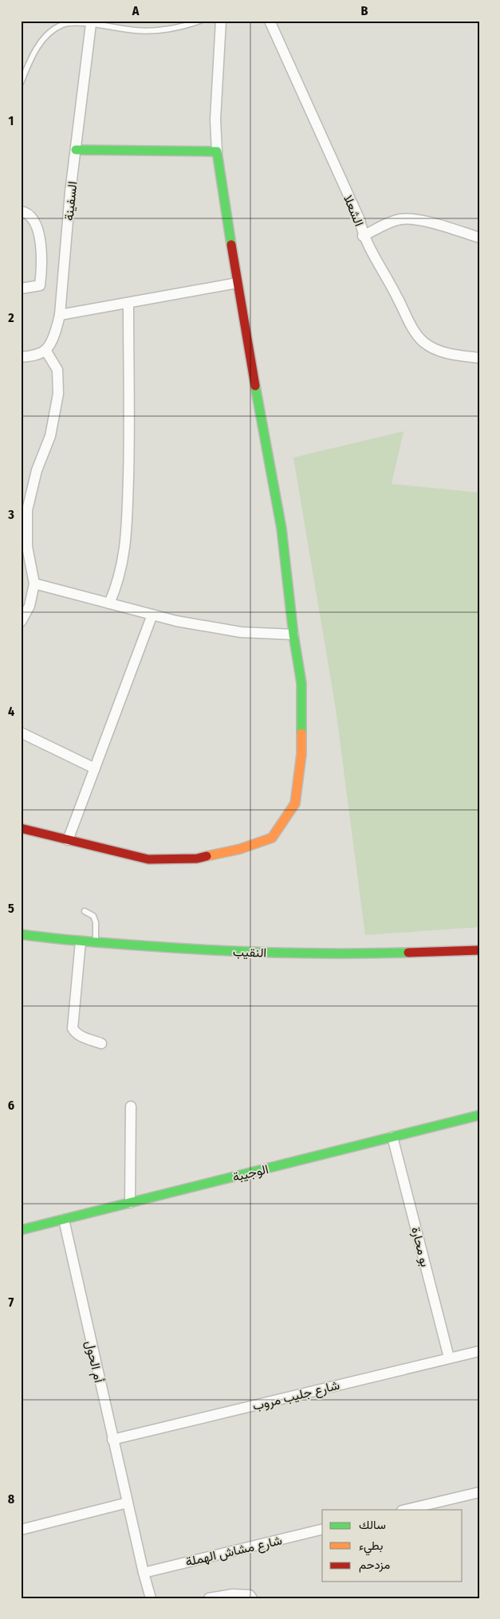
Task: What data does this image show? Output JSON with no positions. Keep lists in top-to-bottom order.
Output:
{
  "streets": {
    "street": [
      "السفينة",
      "الشعلا",
      "النقيب",
      "الوجيبة",
      "بو محارة",
      "أم الحول",
      "شارع جليب مروب",
      "شارع مشاش الهملة"
    ]
  },
  "crossings": [
    ["الوجيبة", "بو محارة"],
    ["الوجيبة", "أم الحول"],
    ["بو محارة", "شارع جليب مروب"],
    ["أم الحول", "شارع جليب مروب"],
    ["أم الحول", "شارع مشاش الهملة"]
  ],
  "legend": ["سالك", "بطيء", "مزدحم"],
  "grid": {
    "columns": ["A", "B"],
    "rows": [
      "1",
      "2",
      "3",
      "4",
      "5",
      "6",
      "7",
      "8"
    ]
  }
}
